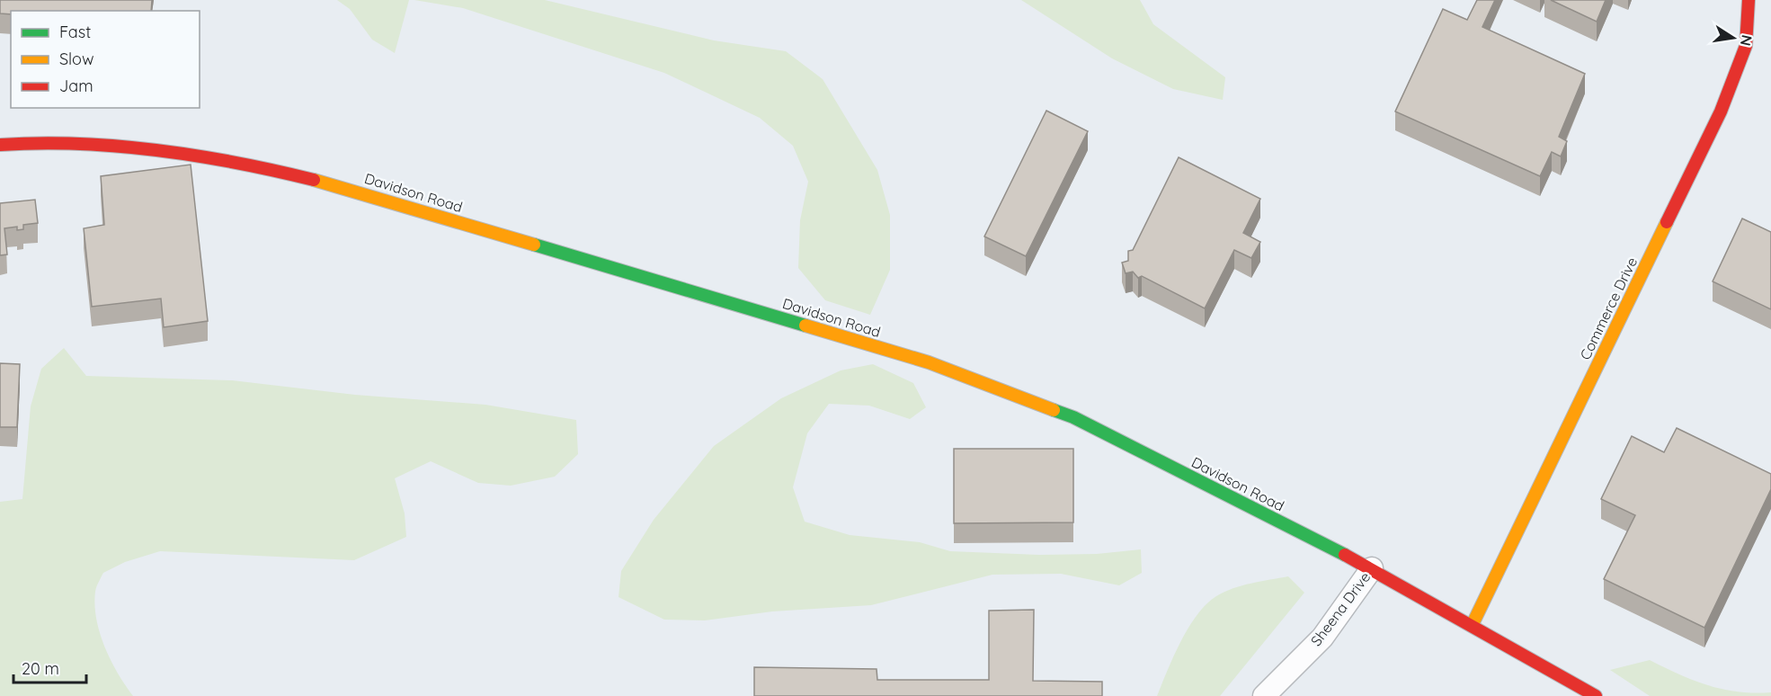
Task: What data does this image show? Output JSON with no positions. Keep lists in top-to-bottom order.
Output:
{
  "streets": {
    "street": ["Davidson Road", "Commerce Drive", "Sheena Drive"]
  },
  "crossings": [
    ["Davidson Road", "Commerce Drive"],
    ["Davidson Road", "Sheena Drive"]
  ],
  "legend": ["Fast", "Slow", "Jam"],
  "scale_bar": "20 m",
  "north": "right"
}
